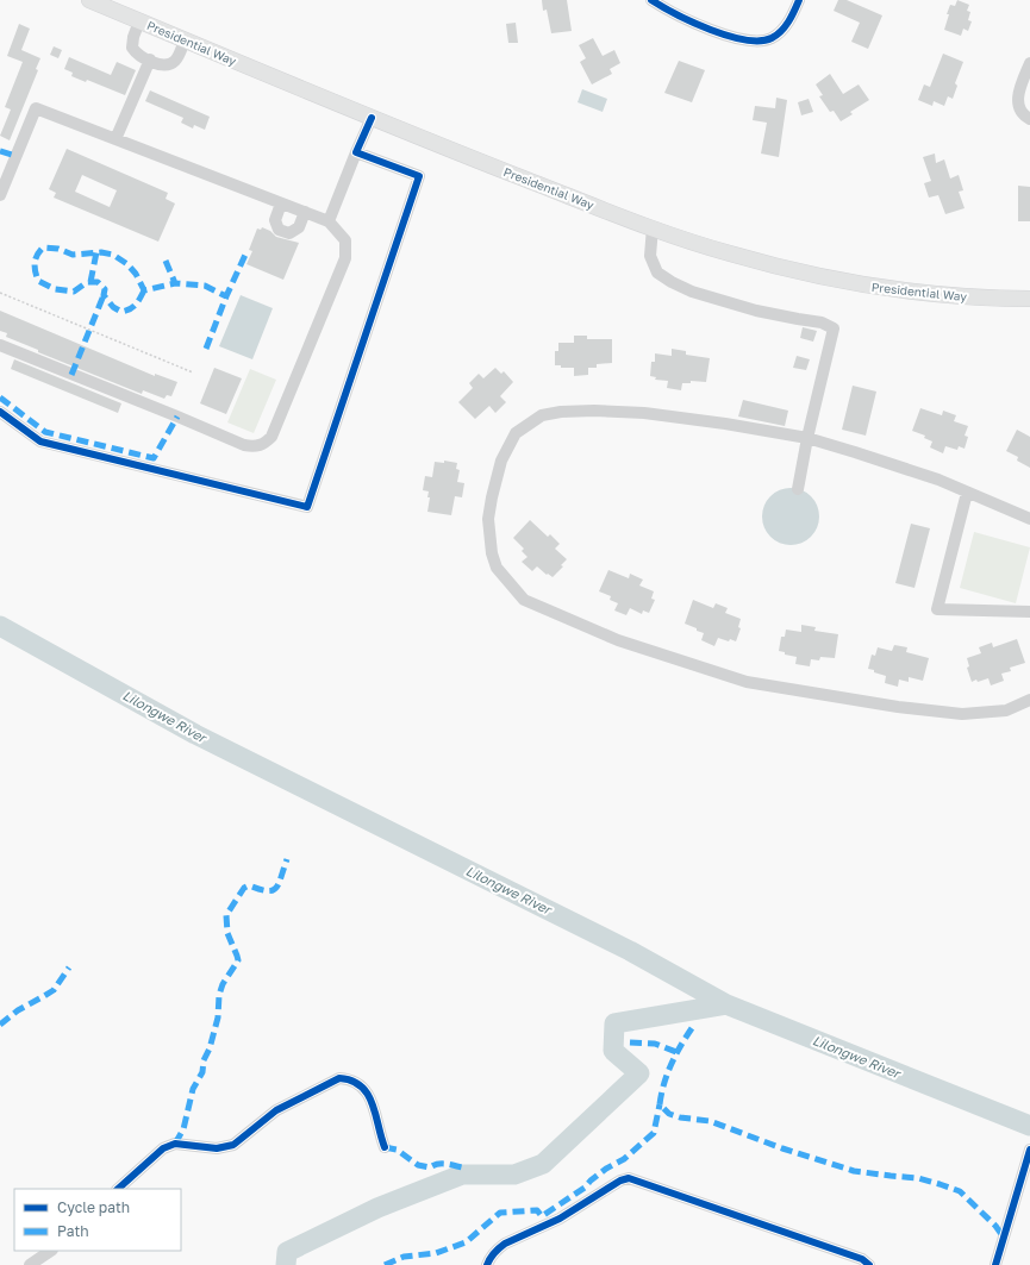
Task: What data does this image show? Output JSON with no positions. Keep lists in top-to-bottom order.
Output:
{
  "streets": {
    "main road": ["Presidential Way"]
  },
  "water": ["Lilongwe River"],
  "legend": ["Cycle path", "Path"]
}
